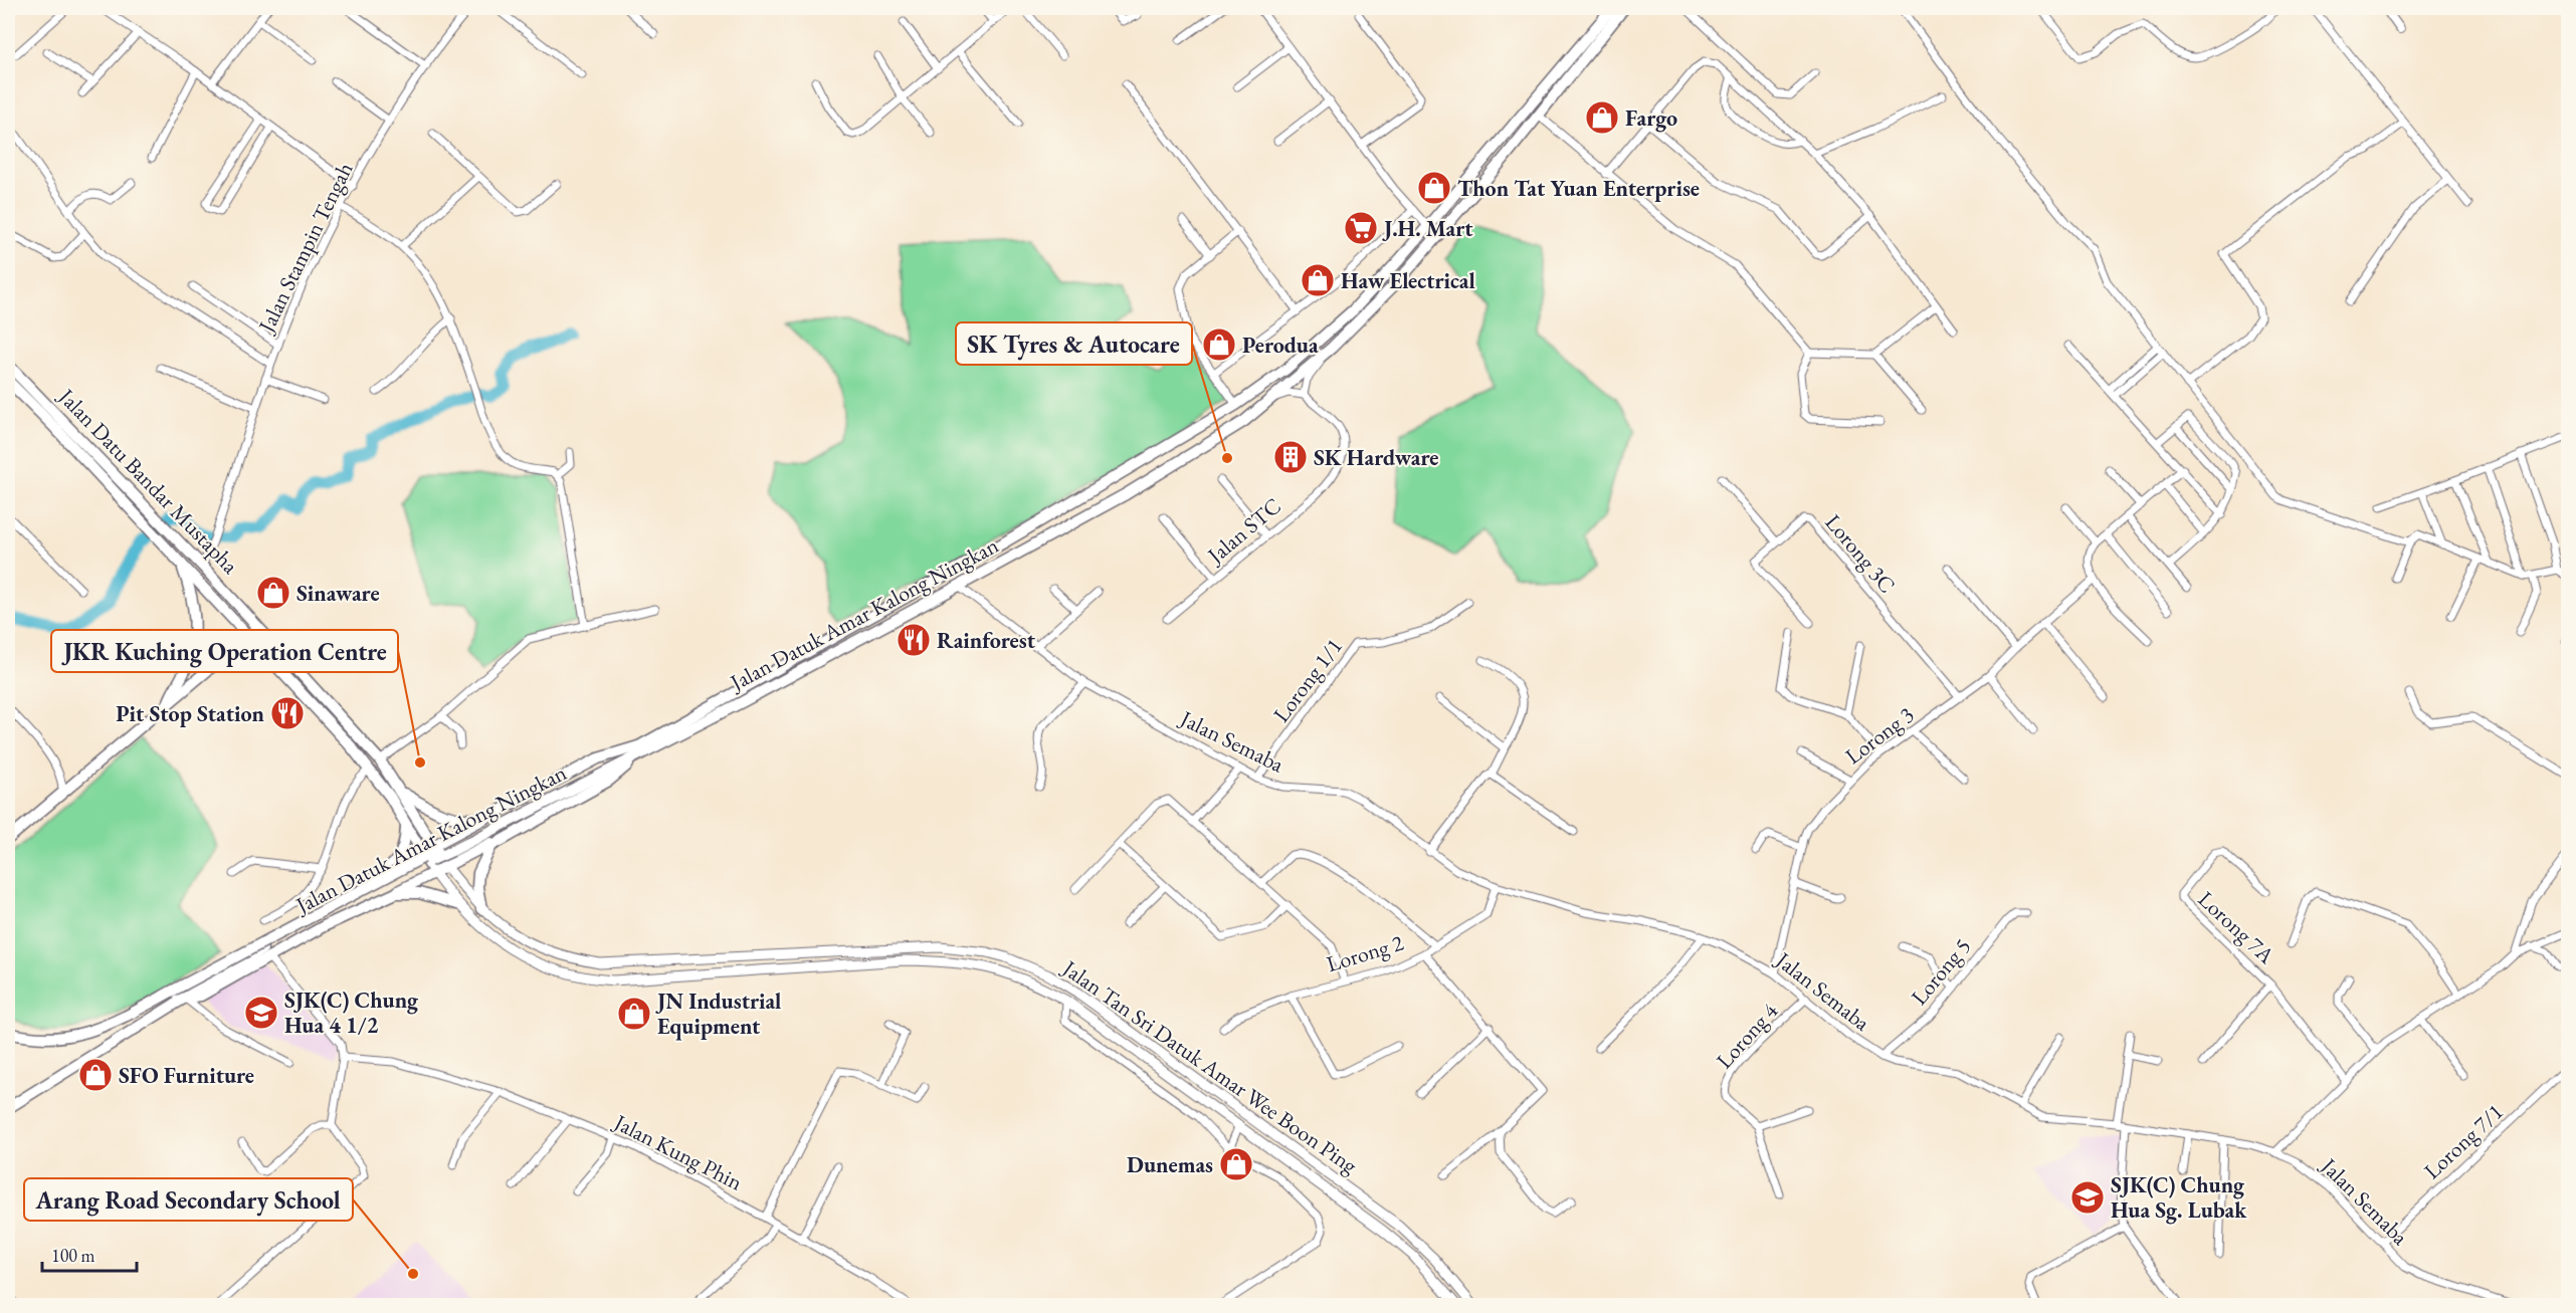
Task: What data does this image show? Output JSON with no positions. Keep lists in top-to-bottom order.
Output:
{
  "streets": {
    "highway": ["Jalan Datu Bandar Mustapha", "Jalan Datuk Amar Kalong Ningkan"],
    "main road": ["Jalan Tan Sri Datuk Amar Wee Boon Ping"],
    "street": [
      "Jalan Stampin Tengah",
      "Jalan STC",
      "Lorong 3C",
      "Lorong 1/1",
      "Lorong 3",
      "Jalan Semaba",
      "Lorong 7A",
      "Lorong 2",
      "Lorong 5",
      "Lorong 4",
      "Lorong 7/1",
      "Jalan Kung Phin"
    ]
  },
  "crossings": [
    ["Jalan Stampin Tengah", "Jalan Datu Bandar Mustapha"],
    ["Jalan Datu Bandar Mustapha", "Jalan Tan Sri Datuk Amar Wee Boon Ping"],
    ["Lorong 3C", "Lorong 3"],
    ["Jalan Datuk Amar Kalong Ningkan", "Jalan Semaba"],
    ["Lorong 1/1", "Jalan Semaba"],
    ["Lorong 3", "Jalan Semaba"],
    ["Jalan Semaba", "Lorong 2"],
    ["Jalan Semaba", "Lorong 5"],
    ["Jalan Semaba", "Lorong 4"],
    ["Jalan Semaba", "Lorong 7/1"]
  ],
  "places": {
    "shop": [
      "Fargo",
      "Thon Tat Yuan Enterprise",
      "Haw Electrical",
      "Perodua",
      "Sinaware",
      "JN Industrial Equipment",
      "SFO Furniture",
      "Dunemas"
    ],
    "supermarket": ["J.H. Mart"],
    "building": ["SK Hardware"],
    "other": ["SK Tyres & Autocare", "JKR Kuching Operation Centre", "Arang Road Secondary School"],
    "restaurant": ["Rainforest", "Pit Stop Station"],
    "school or university": ["SJK(C) Chung Hua 4 1/2", "SJK(C) Chung Hua Sg. Lubak"]
  },
  "scale_bar": "100 m"
}
